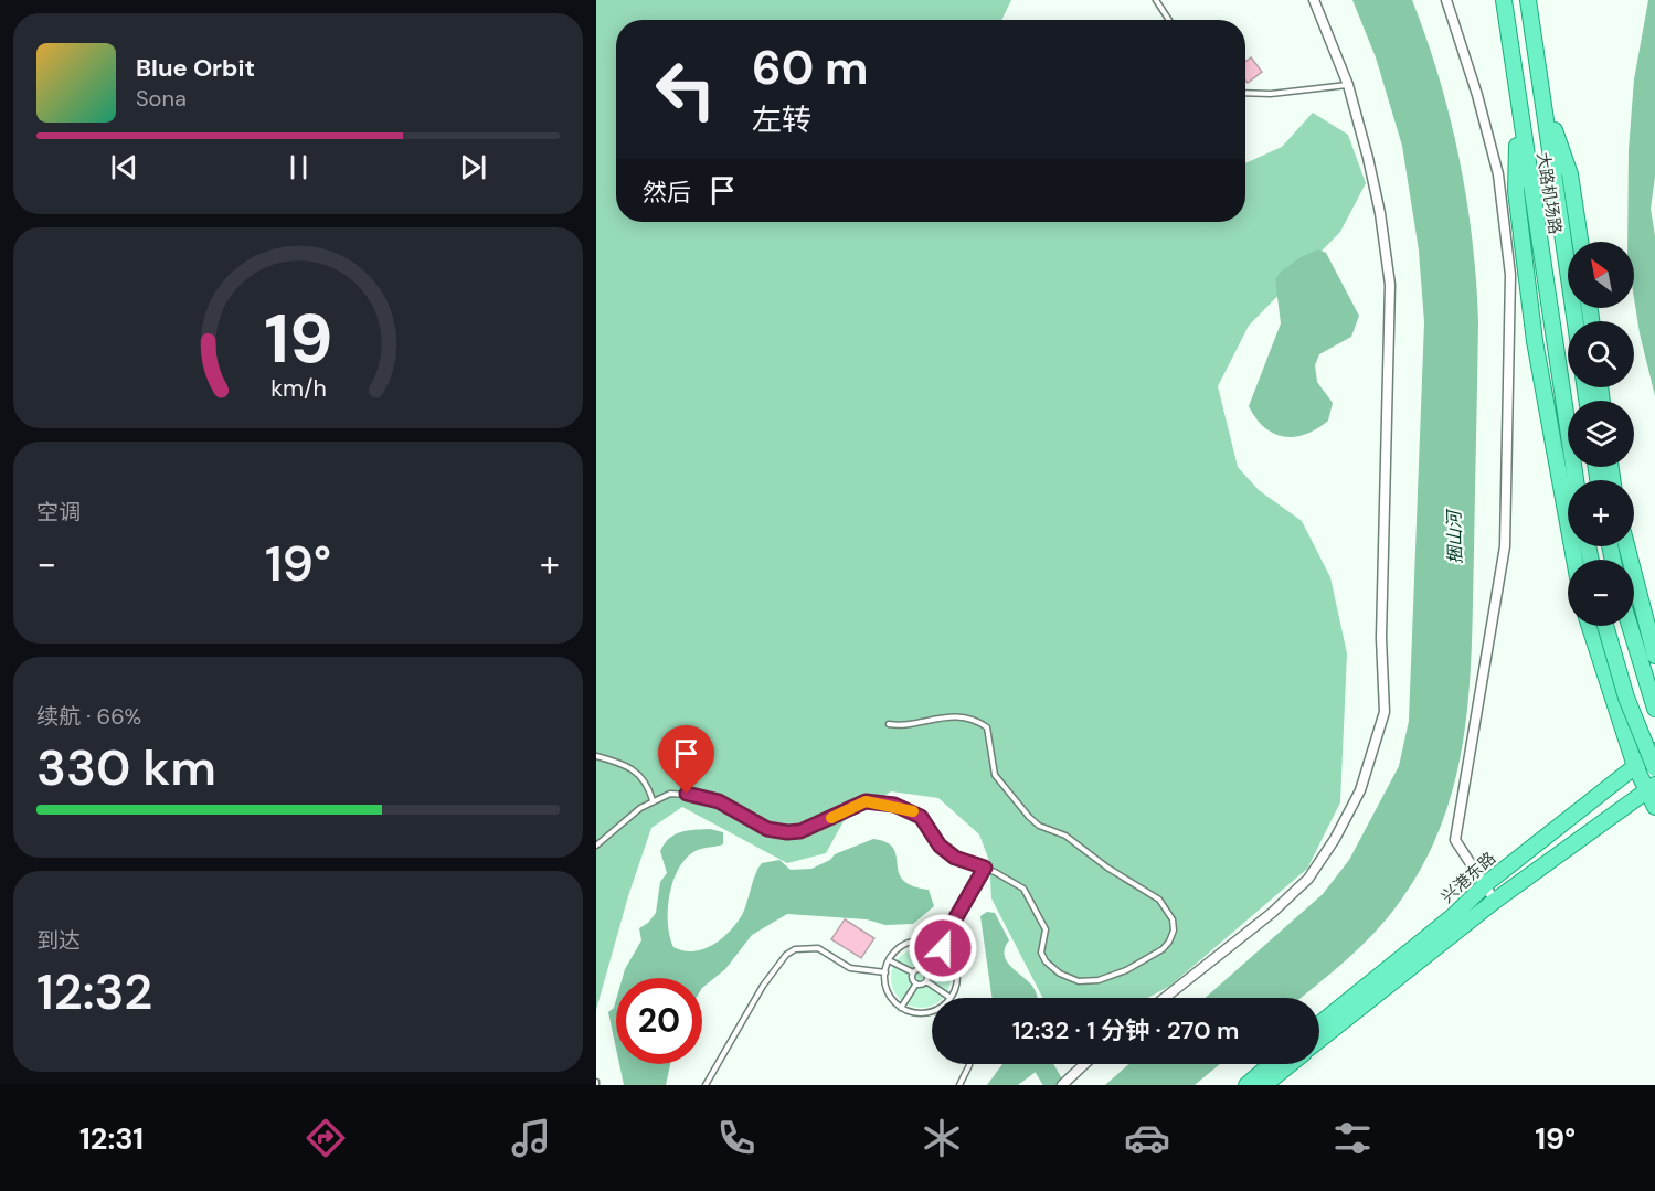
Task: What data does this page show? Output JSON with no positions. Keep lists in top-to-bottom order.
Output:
{
  "streets": {
    "main road": ["大路机场路", "兴港东路"]
  },
  "water": ["捆山河"],
  "north": "top left",
  "page": {
    "turn": ["60 m", "左转"],
    "song": ["Blue Orbit", "Sona"],
    "then": "然后",
    "map_buttons": ["+", "−"],
    "tile": [
      "空调",
      ["续航 · 66%", "330 km"],
      ["到达", "12:32"]
    ],
    "heat": ["−", "19°", "+"],
    "limit": "20",
    "trip": "12:32 · 1 分钟 · 270 m",
    "tabs": ["12:31", "19°"],
    "gauge": ["19", "km/h"]
  }
}
